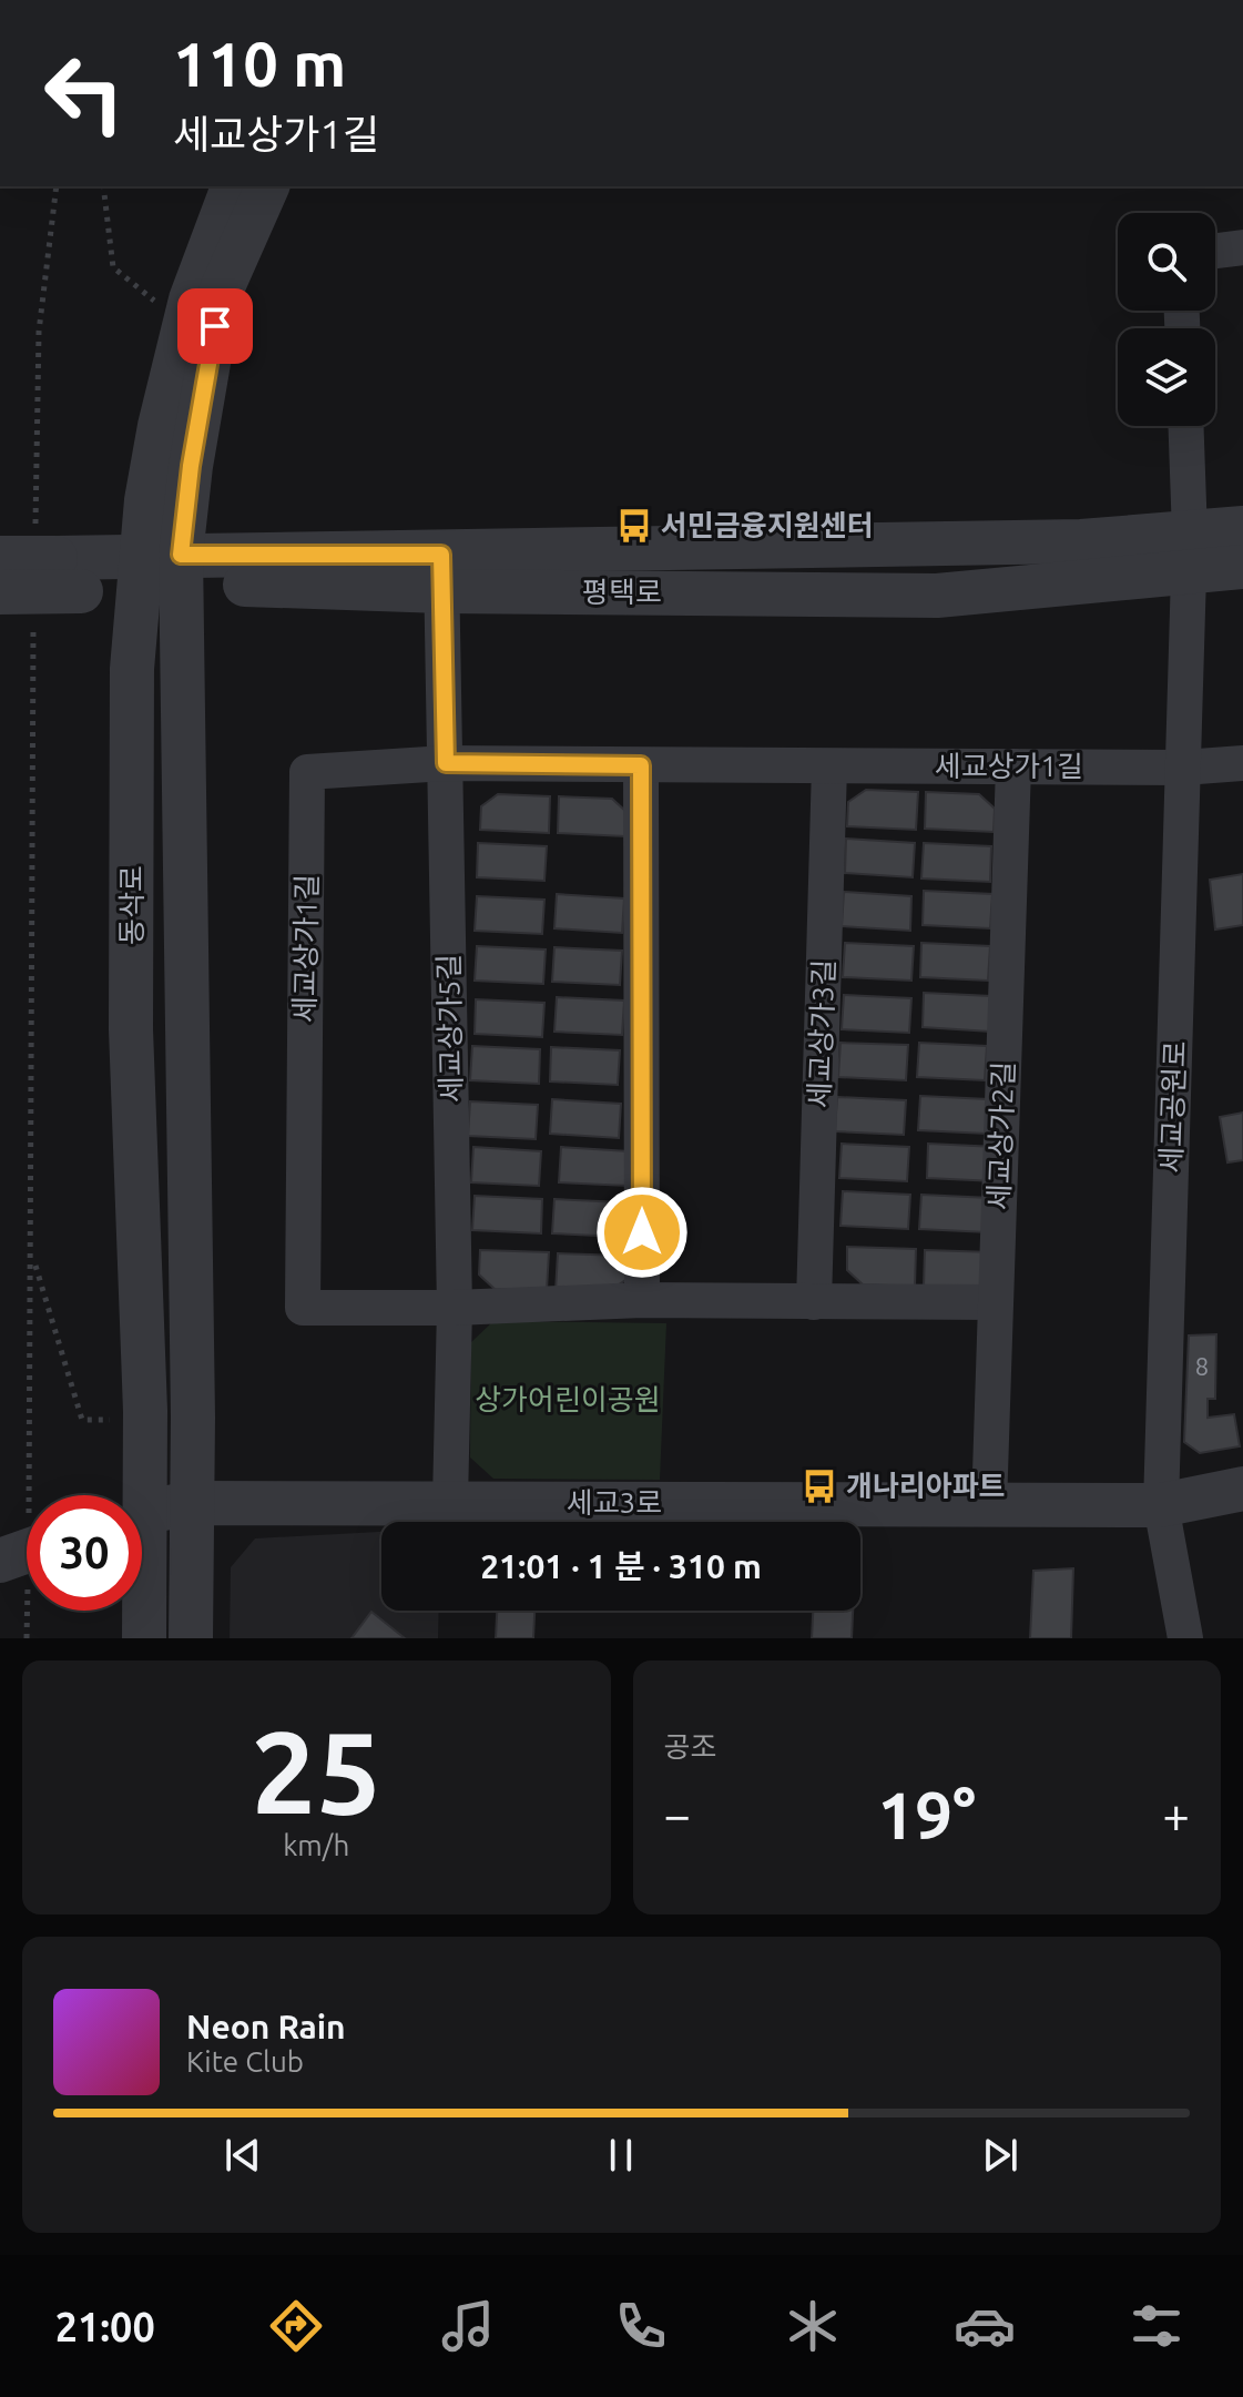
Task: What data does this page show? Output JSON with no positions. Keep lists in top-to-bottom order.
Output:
{
  "streets": {
    "street": [
      "평택로",
      "세교상가1길",
      "동삭로",
      "세교상가5길",
      "세교상가3길",
      "세교공원로",
      "세교상가2길",
      "세교3로"
    ]
  },
  "crossings": [
    ["평택로", "동삭로"],
    ["평택로", "세교상가5길"],
    ["평택로", "세교공원로"],
    ["세교상가1길", "세교상가5길"],
    ["세교상가1길", "세교상가3길"],
    ["세교상가1길", "세교공원로"],
    ["세교상가1길", "세교상가2길"],
    ["동삭로", "세교3로"],
    ["세교상가5길", "세교3로"],
    ["세교공원로", "세교3로"],
    ["세교상가2길", "세교3로"]
  ],
  "parks": ["상가어린이공원"],
  "places": {
    "bus stop": ["서민금융지원센터", "개나리아파트"]
  },
  "house_numbers": ["8"],
  "page": {
    "turn": ["110 m", "세교상가1길"],
    "limit": "30",
    "trip": "21:01 · 1 분 · 310 m",
    "tile": [
      ["25", "km/h"],
      "공조"
    ],
    "heat": ["−", "19°", "+"],
    "song": ["Neon Rain", "Kite Club"],
    "tabs": "21:00"
  }
}
